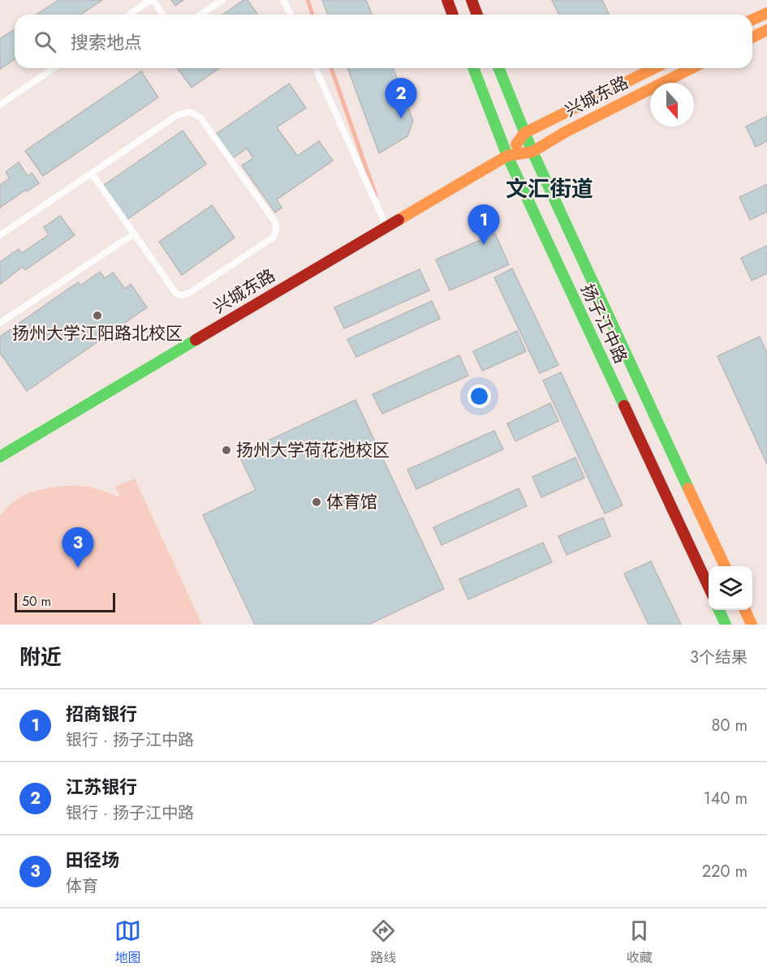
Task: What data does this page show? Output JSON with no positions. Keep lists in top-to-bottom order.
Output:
{
  "streets": {
    "main road": ["兴城东路", "扬子江中路"]
  },
  "crossings": [
    ["兴城东路", "扬子江中路"]
  ],
  "districts": ["文汇街道"],
  "places": ["扬州大学江阳路北校区", "扬州大学荷花池校区", "体育馆"],
  "scale_bar": "50 m",
  "north": "bottom",
  "page": {
    "search": "搜索地点",
    "pins": ["2", "1", "3"],
    "scale": "50 m",
    "heading": ["附近", "3个结果"],
    "list": [
      {
        "mark": "1",
        "name": "招商银行",
        "note": "银行 · 扬子江中路",
        "value": "80 m"
      },
      {
        "mark": "2",
        "name": "江苏银行",
        "note": "银行 · 扬子江中路",
        "value": "140 m"
      },
      {
        "mark": "3",
        "name": "田径场",
        "note": "体育",
        "value": "220 m"
      }
    ],
    "nav": ["地图", "路线", "收藏"]
  }
}
